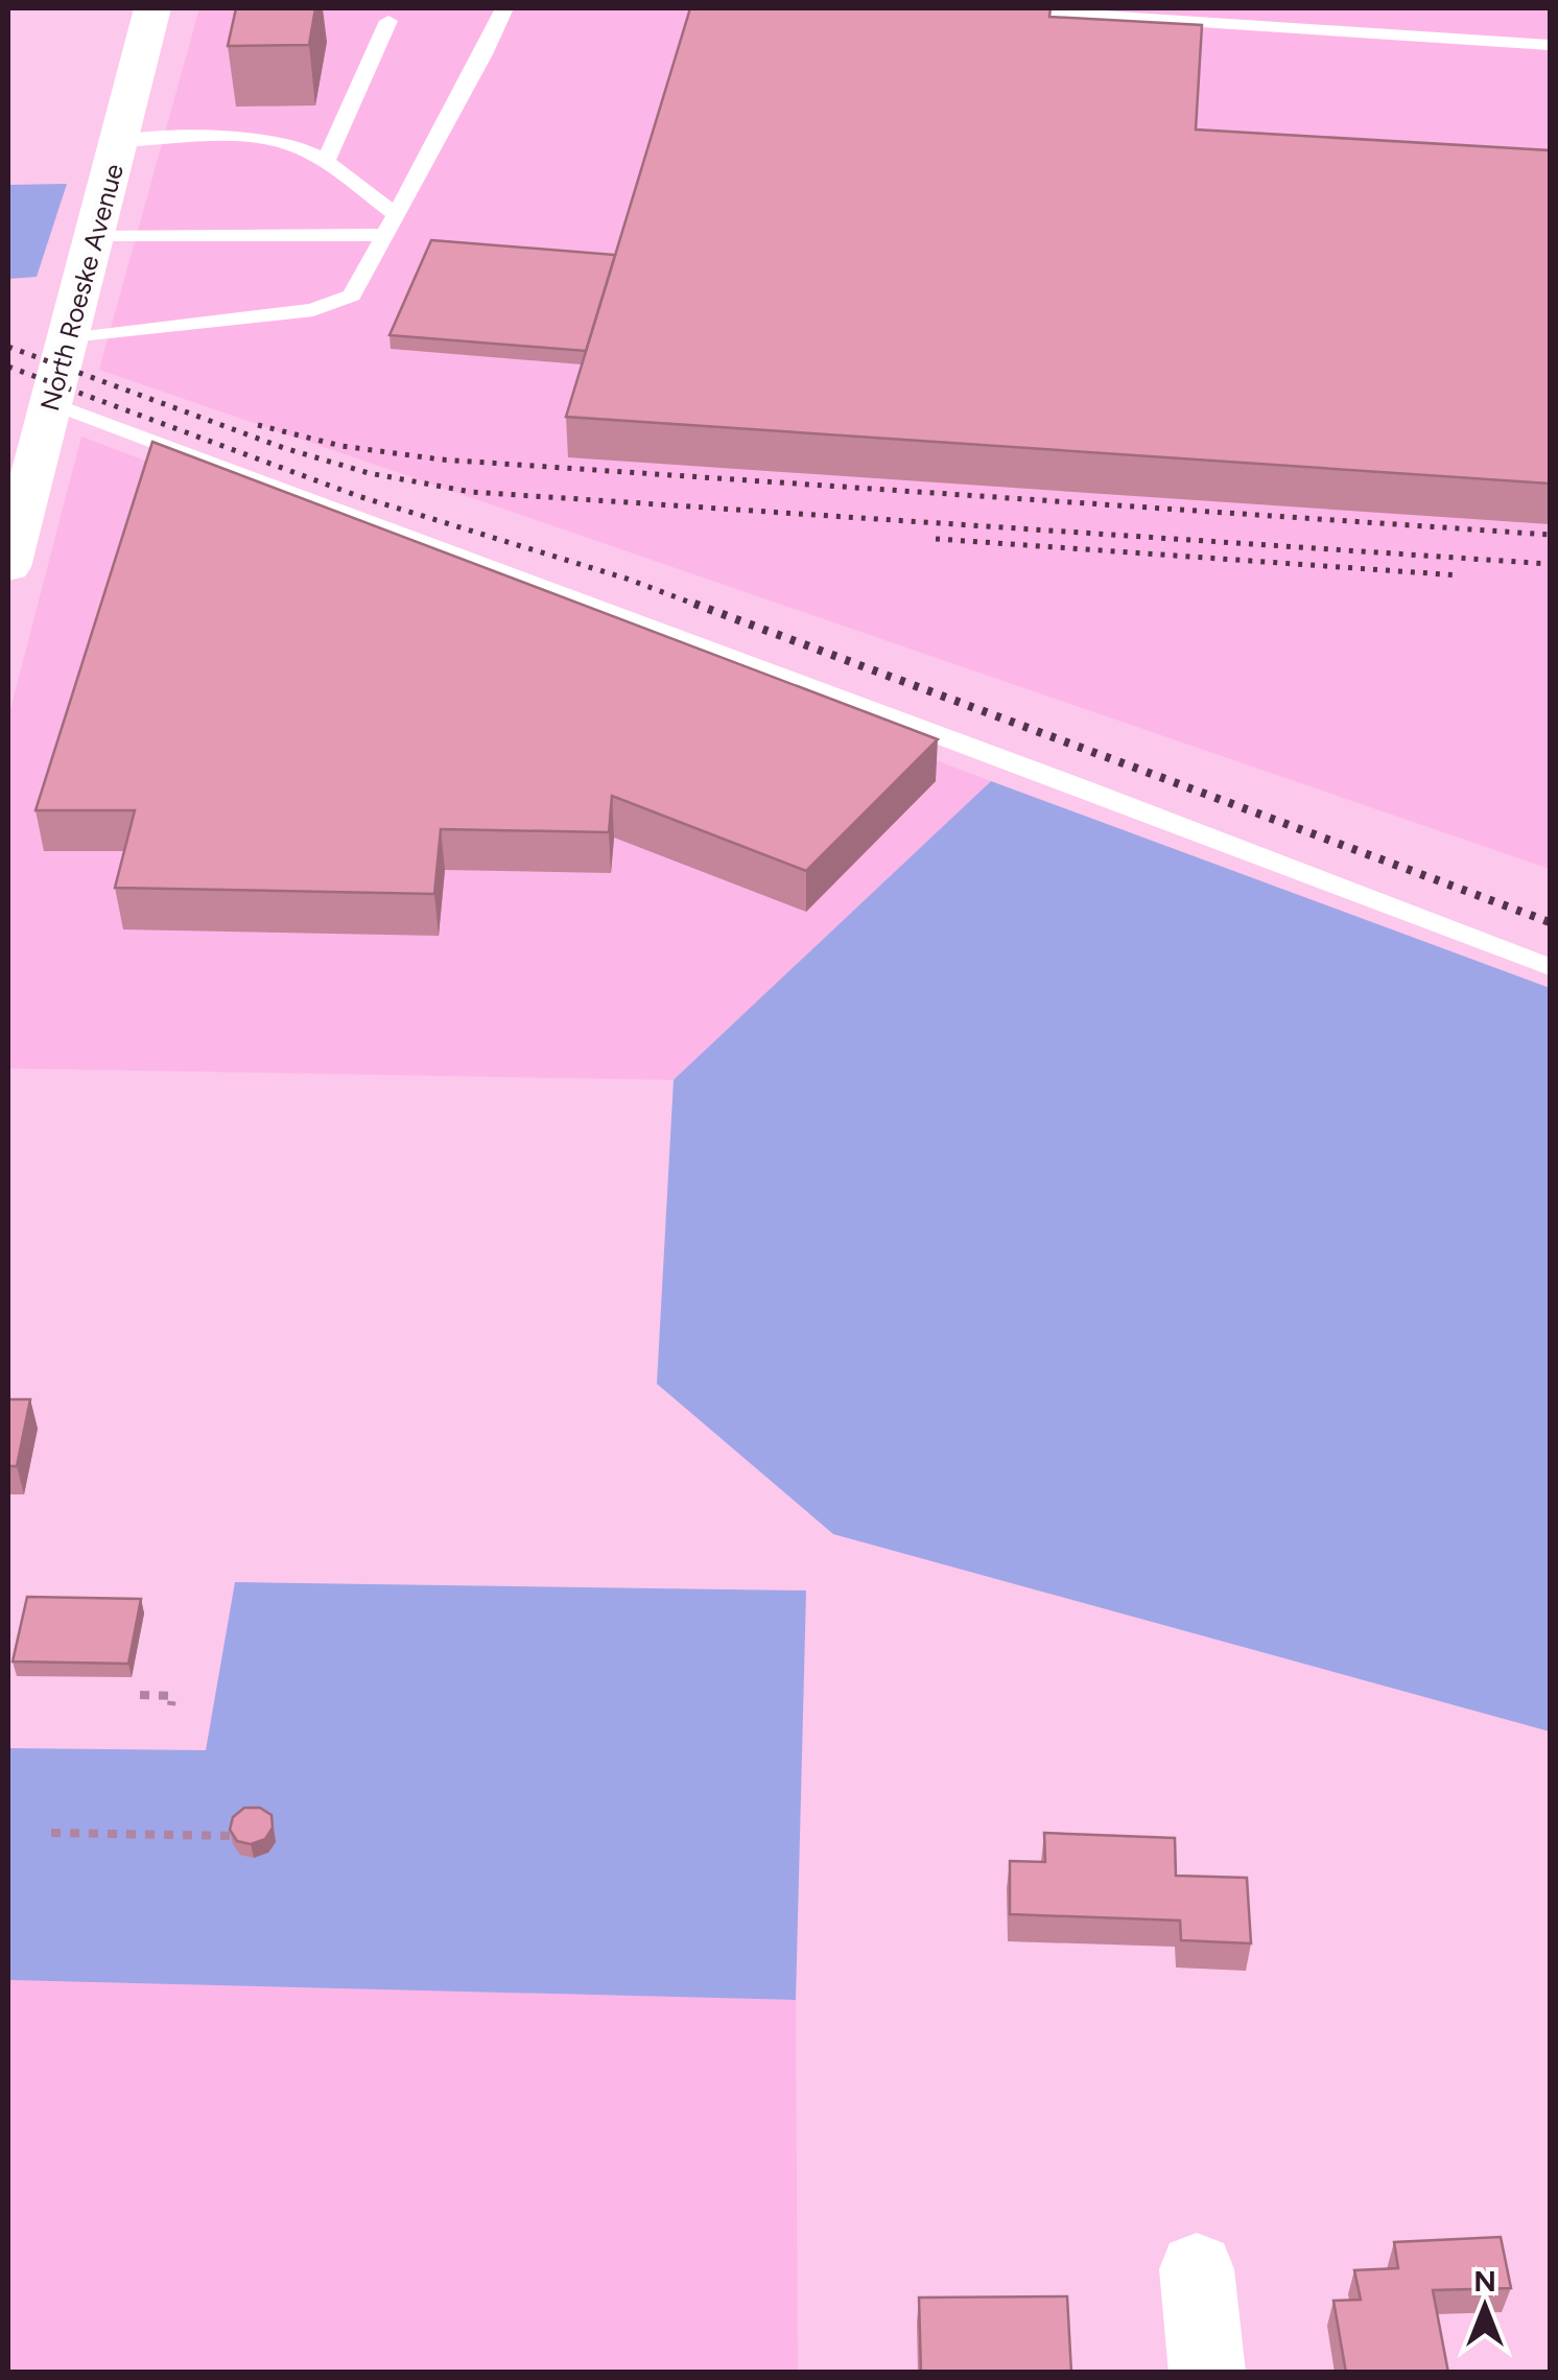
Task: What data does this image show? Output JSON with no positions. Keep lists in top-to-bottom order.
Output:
{
  "streets": {
    "street": ["North Roeske Avenue"]
  },
  "north": "top"
}
